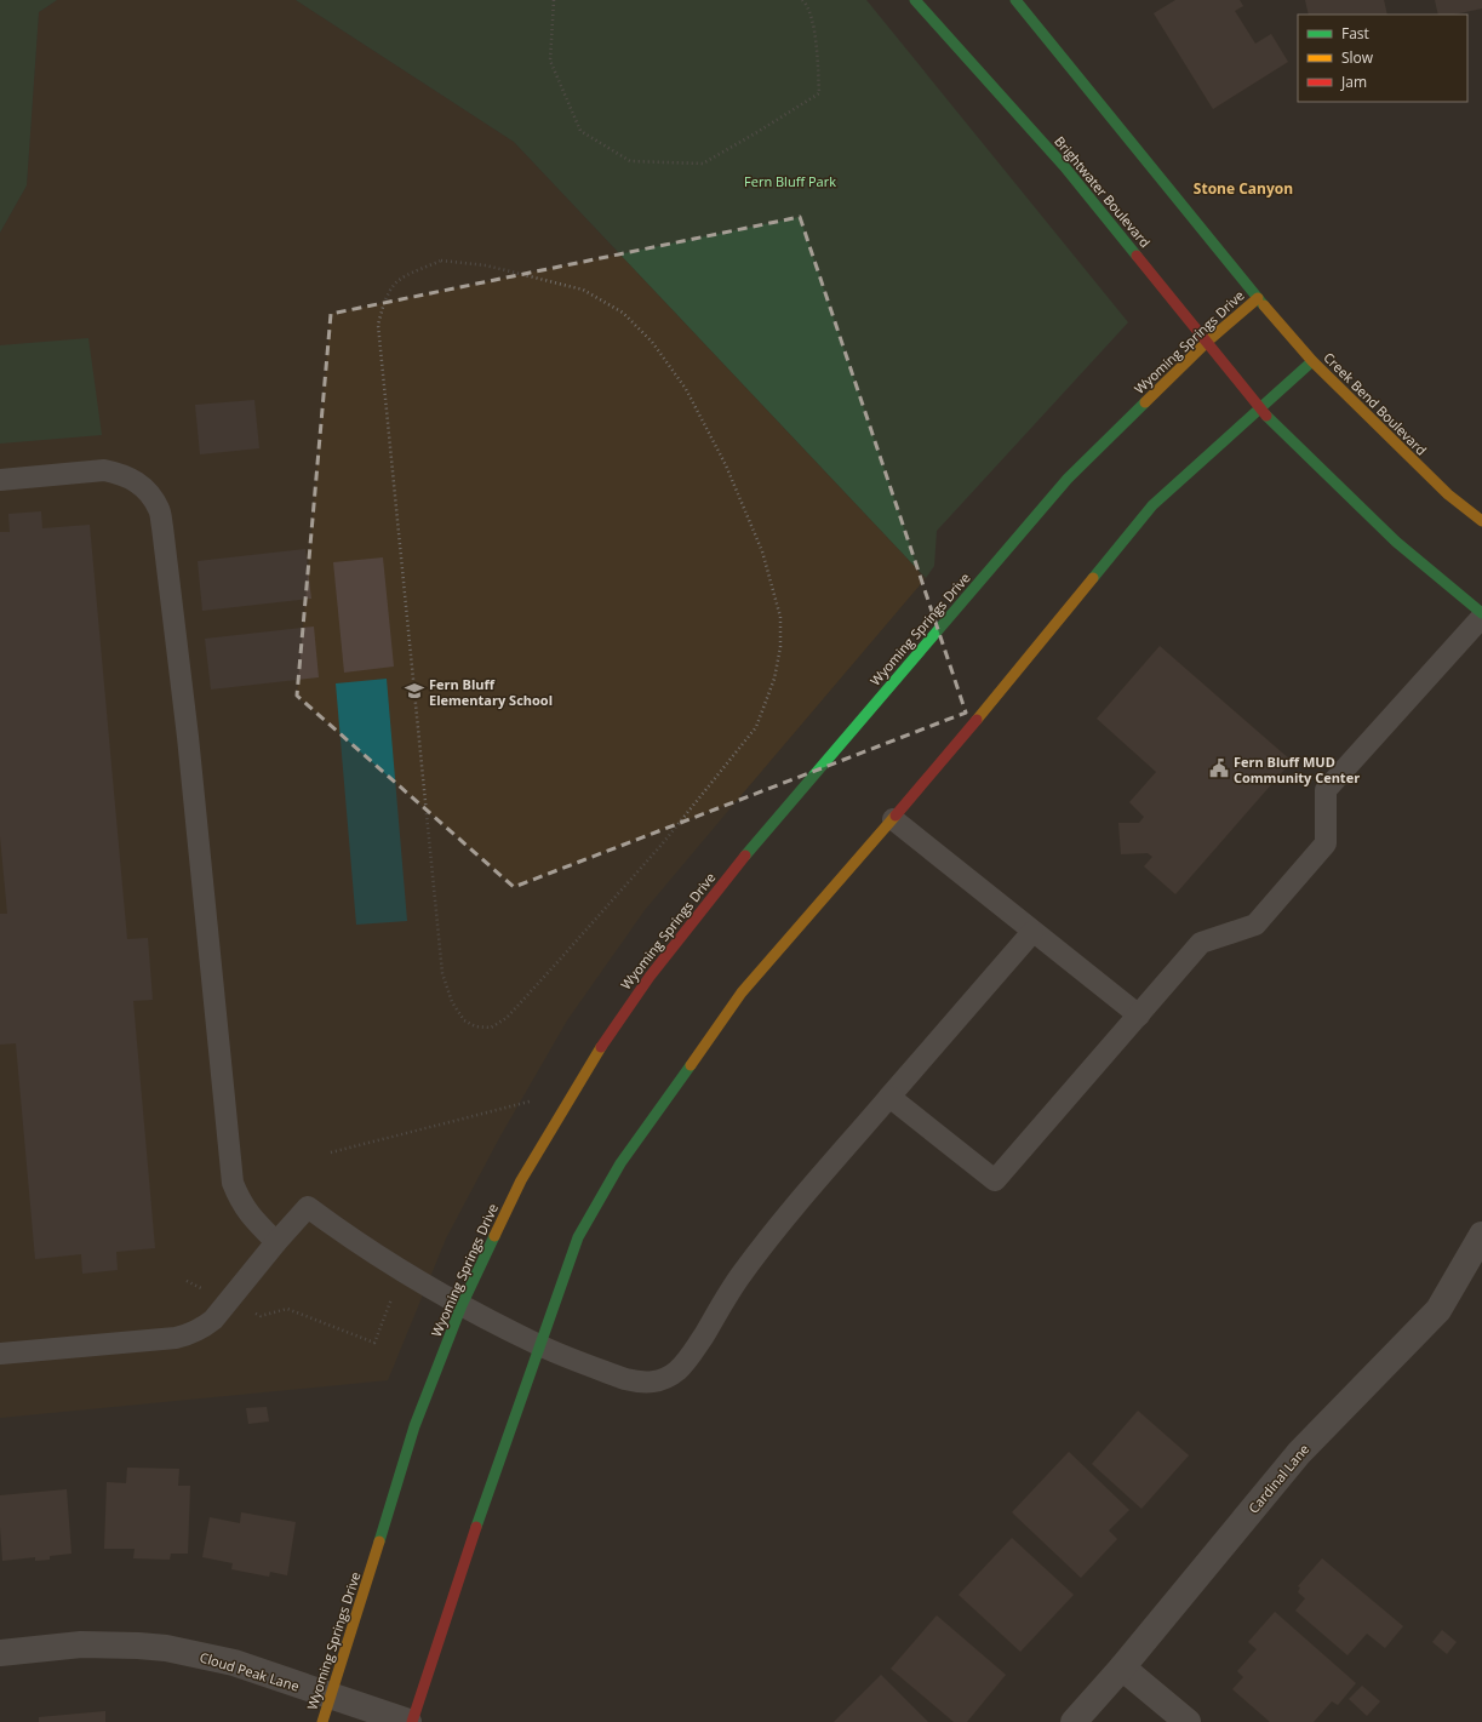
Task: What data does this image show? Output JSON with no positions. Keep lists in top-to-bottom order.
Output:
{
  "streets": {
    "street": [
      "Brightwater Boulevard",
      "Wyoming Springs Drive",
      "Creek Bend Boulevard",
      "Cardinal Lane",
      "Cloud Peak Lane"
    ]
  },
  "crossings": [
    ["Brightwater Boulevard", "Wyoming Springs Drive"],
    ["Wyoming Springs Drive", "Creek Bend Boulevard"],
    ["Wyoming Springs Drive", "Cloud Peak Lane"]
  ],
  "districts": ["Stone Canyon"],
  "parks": ["Fern Bluff Park"],
  "places": {
    "school or university": ["Fern Bluff Elementary School"],
    "public building": ["Fern Bluff MUD Community Center"]
  },
  "legend": ["Fast", "Slow", "Jam"]
}
